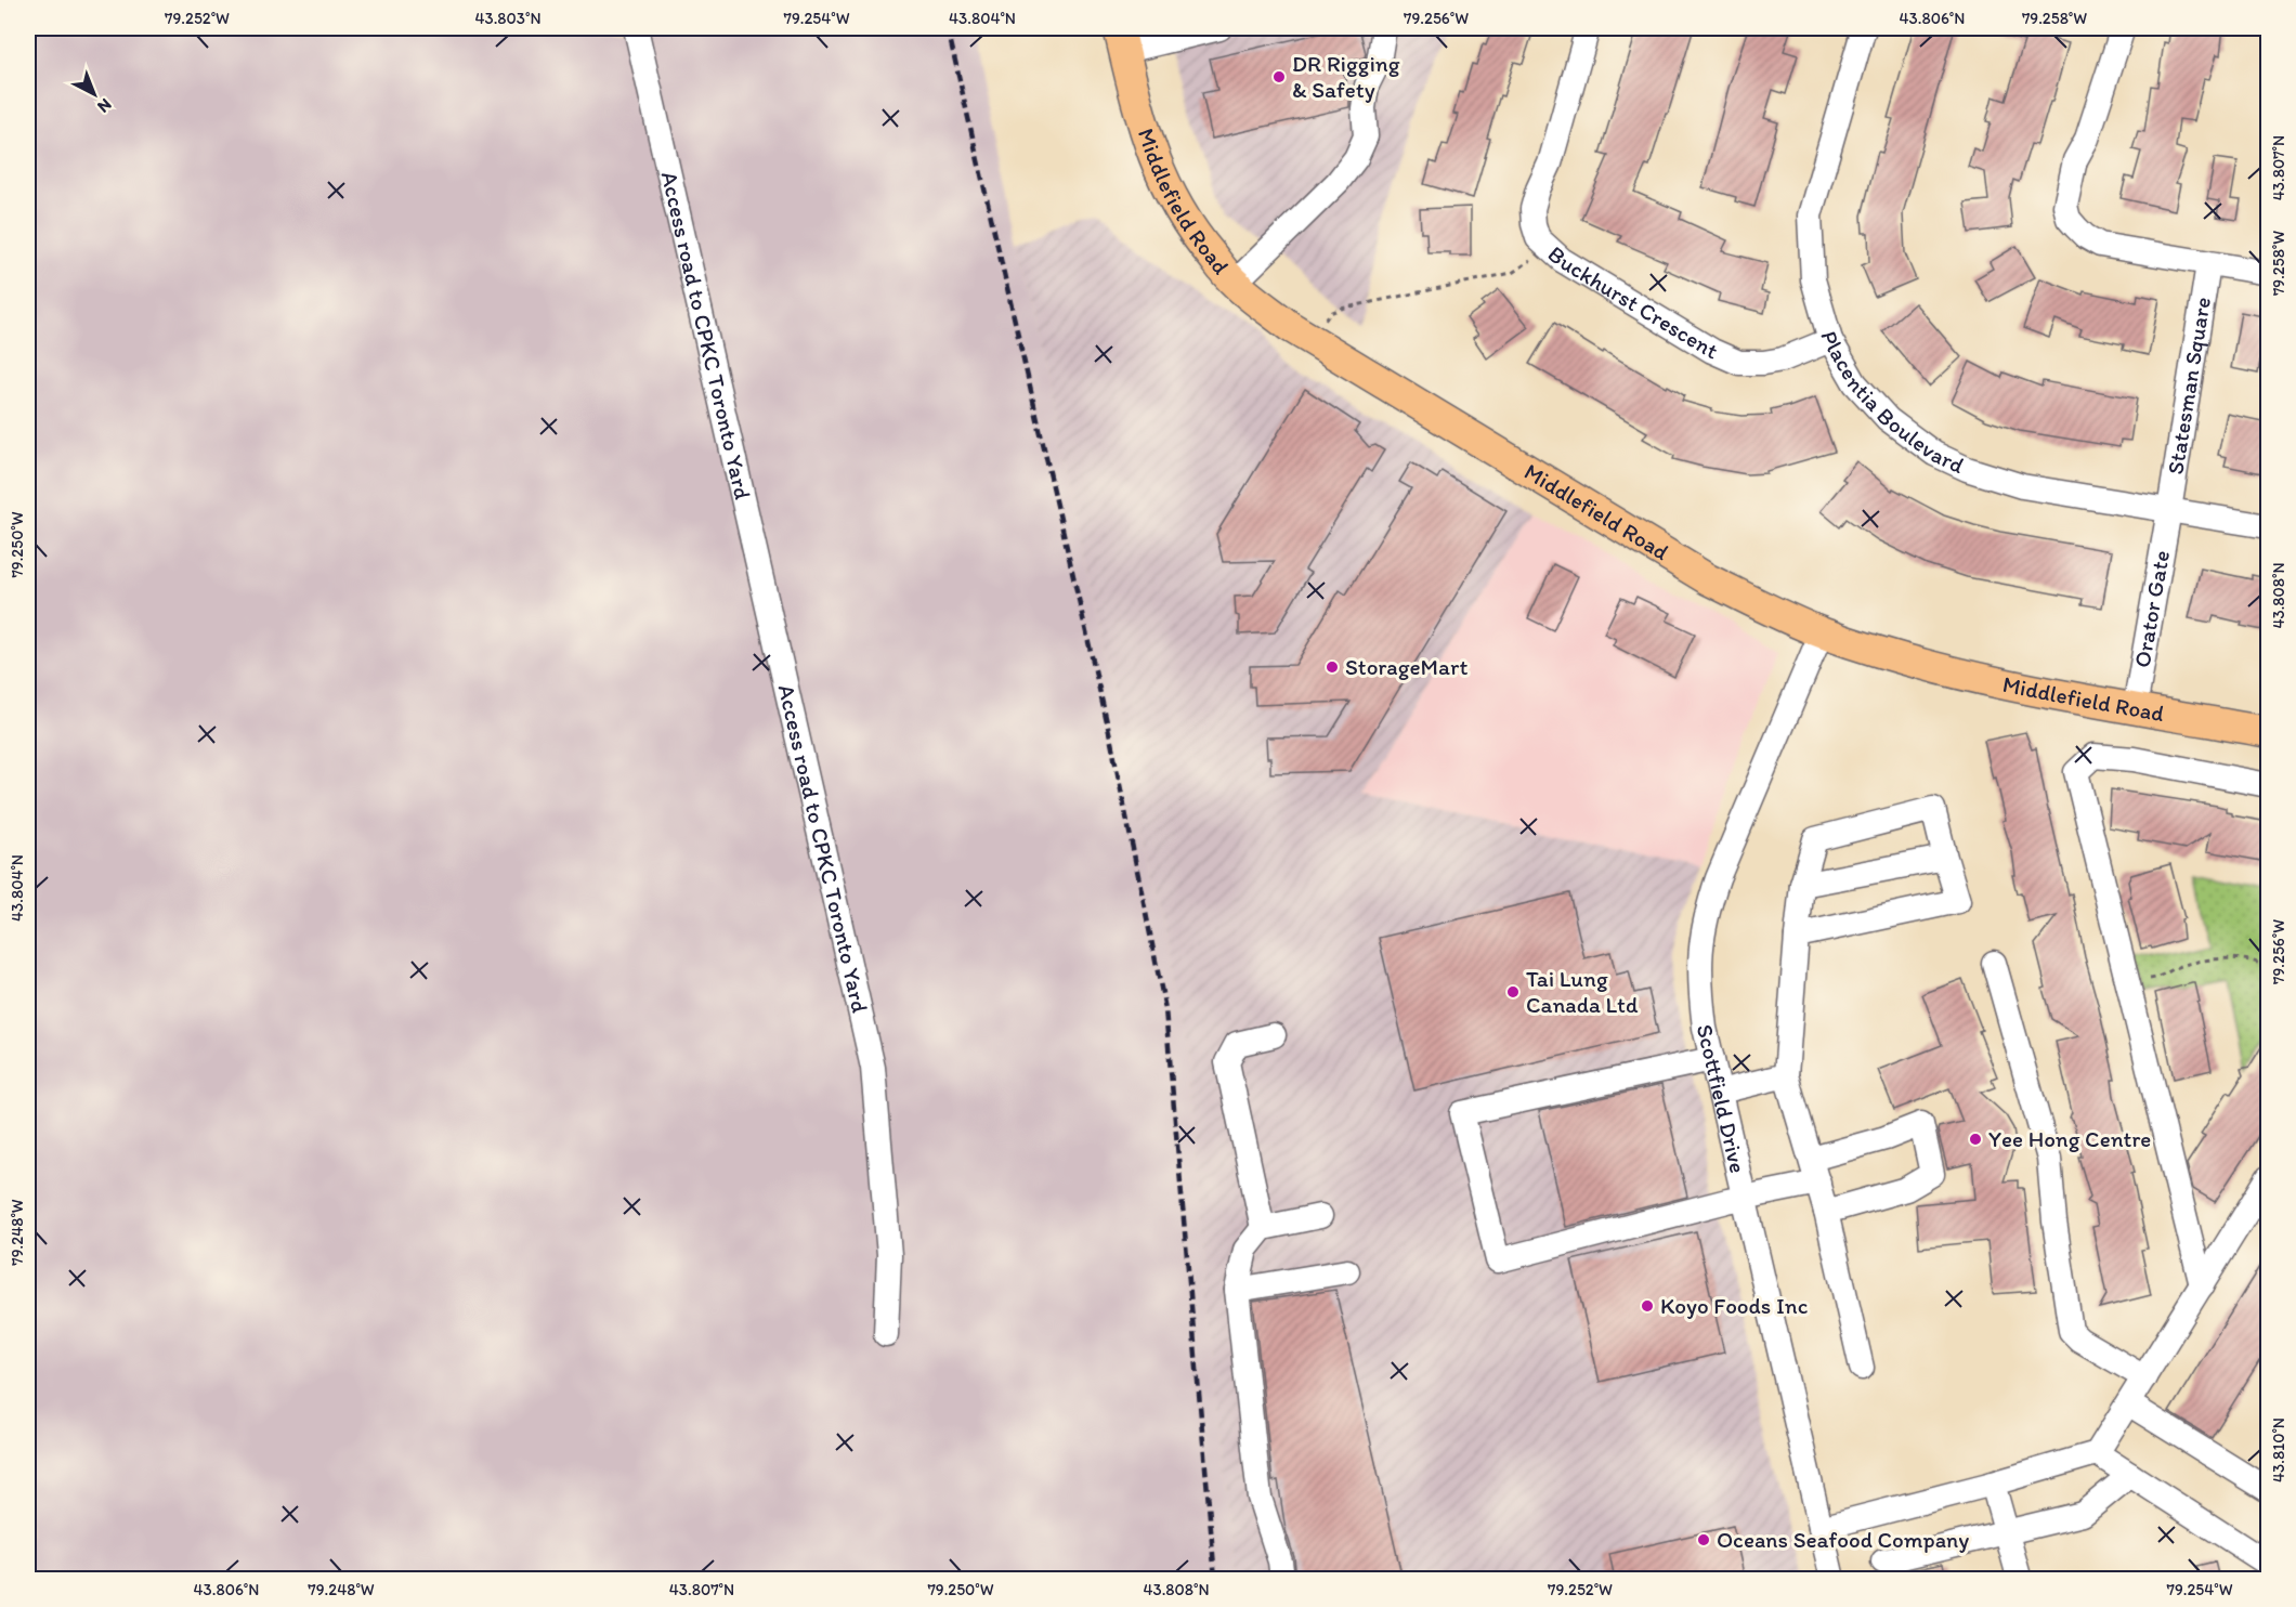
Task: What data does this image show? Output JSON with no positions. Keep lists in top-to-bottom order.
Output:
{
  "streets": {
    "main road": ["Middlefield Road"],
    "street": [
      "Buckhurst Crescent",
      "Access road to CPKC Toronto Yard",
      "Statesman Square",
      "Placentia Boulevard",
      "Orator Gate",
      "Scottfield Drive"
    ]
  },
  "crossings": [
    ["Middlefield Road", "Orator Gate"],
    ["Middlefield Road", "Scottfield Drive"],
    ["Buckhurst Crescent", "Placentia Boulevard"],
    ["Statesman Square", "Placentia Boulevard"],
    ["Statesman Square", "Orator Gate"],
    ["Placentia Boulevard", "Orator Gate"]
  ],
  "places": [
    "DR Rigging & Safety",
    "StorageMart",
    "Tai Lung Canada Ltd",
    "Yee Hong Centre",
    "Koyo Foods Inc",
    "Oceans Seafood Company"
  ],
  "north": "bottom right",
  "coordinates": [
    "79.252°W",
    "43.803°N",
    "79.254°W",
    "43.804°N",
    "79.256°W",
    "43.806°N",
    "79.258°W",
    "43.807°N",
    "79.250°W",
    "43.808°N",
    "79.248°W",
    "43.810°N"
  ]
}
